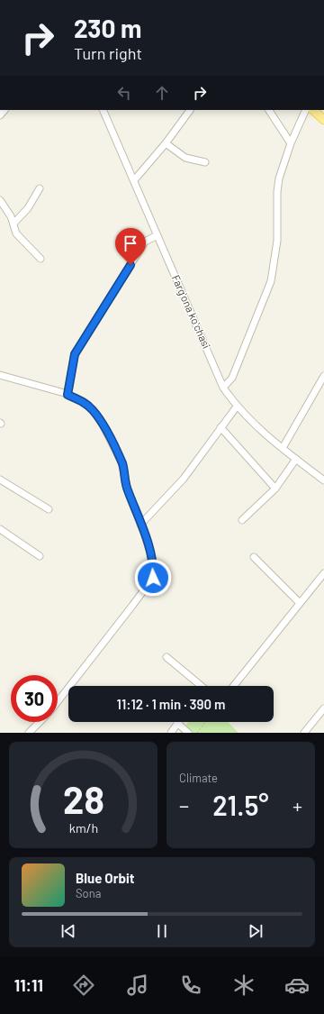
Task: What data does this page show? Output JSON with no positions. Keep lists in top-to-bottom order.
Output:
{
  "streets": {
    "street": ["Fargʻona koʻchasi"]
  },
  "page": {
    "turn": ["230 m", "Turn right"],
    "limit": "30",
    "trip": "11:12 · 1 min · 390 m",
    "tile": "Climate",
    "heat": ["−", "21.5°", "+"],
    "song": ["Blue Orbit", "Sona"],
    "tabs": "11:11",
    "gauge": ["28", "km/h"]
  }
}
